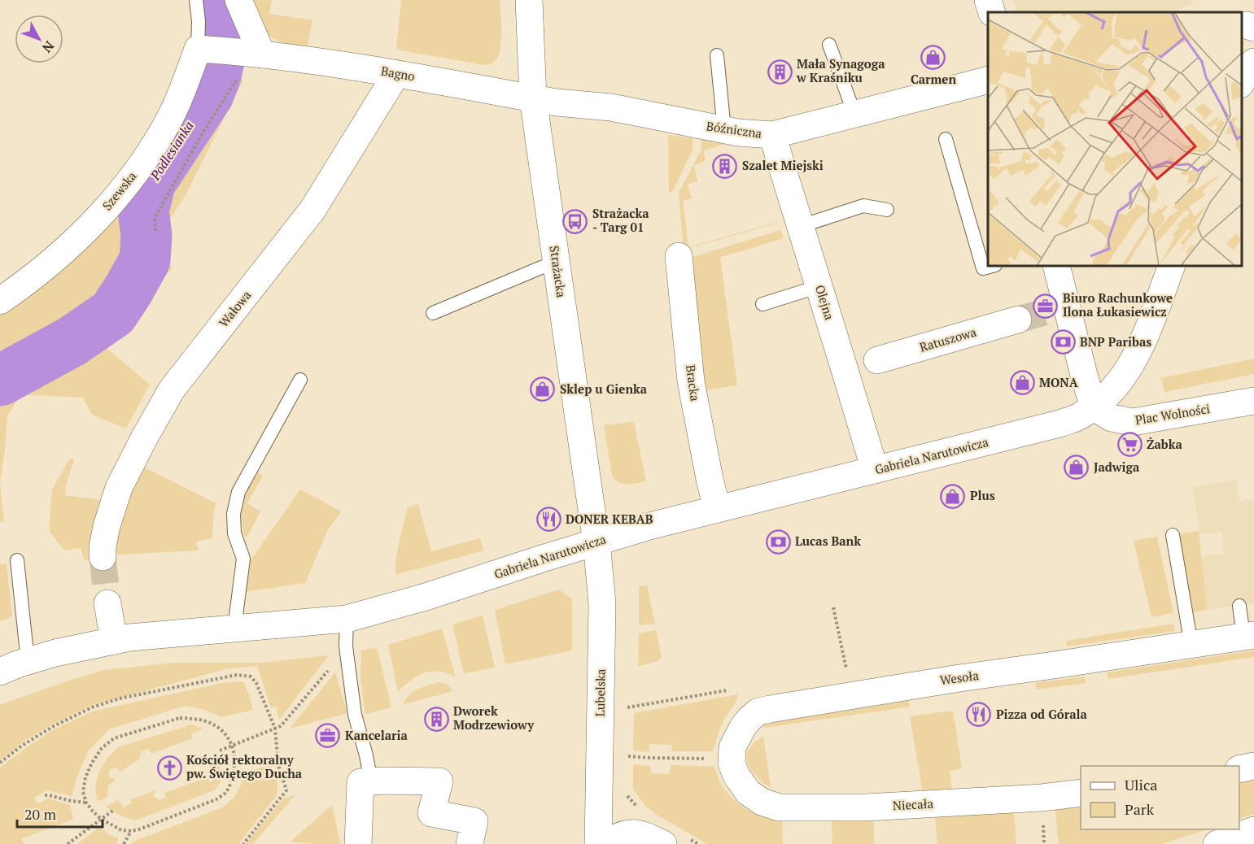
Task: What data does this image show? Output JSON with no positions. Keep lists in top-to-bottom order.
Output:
{
  "streets": {
    "street": [
      "Bagno",
      "Bóźniczna",
      "Szewska",
      "Strażacka",
      "Olejna",
      "Wałowa",
      "Ratuszowa",
      "Bracka",
      "Plac Wolności",
      "Gabriela Narutowicza",
      "Wesoła",
      "Lubelska",
      "Niecała"
    ]
  },
  "crossings": [
    ["Bagno", "Bóźniczna"],
    ["Bagno", "Strażacka"],
    ["Bagno", "Wałowa"],
    ["Bóźniczna", "Strażacka"],
    ["Bóźniczna", "Olejna"],
    ["Strażacka", "Gabriela Narutowicza"],
    ["Strażacka", "Lubelska"],
    ["Olejna", "Gabriela Narutowicza"],
    ["Bracka", "Gabriela Narutowicza"],
    ["Plac Wolności", "Gabriela Narutowicza"],
    ["Gabriela Narutowicza", "Lubelska"],
    ["Wesoła", "Niecała"]
  ],
  "water": ["Podlesianka"],
  "places": {
    "shop": [
      "Carmen",
      "MONA",
      "Sklep u Gienka",
      "Jadwiga",
      "Plus"
    ],
    "building": ["Mała Synagoga w Kraśniku", "Szalet Miejski", "Dworek Modrzewiowy"],
    "bus stop": ["Strażacka - Targ 01"],
    "office": ["Biuro Rachunkowe Ilona Łukasiewicz", "Kancelaria"],
    "bank": ["BNP Paribas", "Lucas Bank"],
    "supermarket": ["Żabka"],
    "restaurant": ["DONER KEBAB", "Pizza od Górala"],
    "church": ["Kościół rektoralny pw. Świętego Ducha"]
  },
  "legend": ["Ulica", "Park"],
  "scale_bar": "20 m",
  "north": "bottom right"
}
